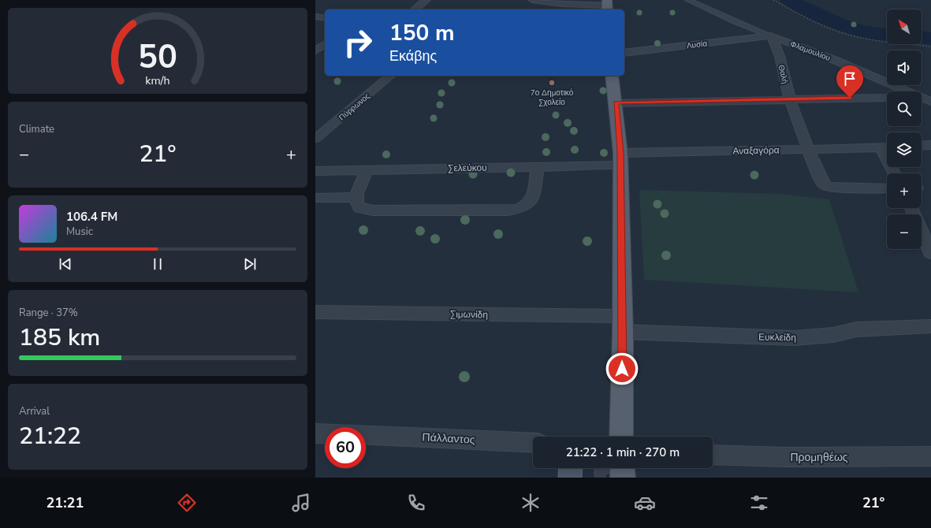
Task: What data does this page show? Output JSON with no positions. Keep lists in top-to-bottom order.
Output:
{
  "streets": {
    "street": [
      "Λυσία",
      "Φλαμουλίου",
      "Θαλή",
      "Πύρρωνος",
      "Αναξαγόρα",
      "Σελεύκου",
      "Σιμωνίδη",
      "Ευκλείδη",
      "Πάλλαντος",
      "Προμηθέως"
    ]
  },
  "crossings": [
    ["Λυσία", "Φλαμουλίου"],
    ["Λυσία", "Θαλή"],
    ["Φλαμουλίου", "Θαλή"],
    ["Θαλή", "Αναξαγόρα"],
    ["Αναξαγόρα", "Σελεύκου"],
    ["Σιμωνίδη", "Ευκλείδη"]
  ],
  "places": ["7ο Δημοτικό Σχολείο"],
  "north": "top left",
  "page": {
    "map_buttons": ["+", "−"],
    "turn": ["150 m", "Εκάβης"],
    "tile": [
      "Climate",
      ["Range · 37%", "185 km"],
      ["Arrival", "21:22"]
    ],
    "heat": ["−", "21°", "+"],
    "song": ["106.4 FM", "Music"],
    "limit": "60",
    "trip": "21:22 · 1 min · 270 m",
    "tabs": ["21:21", "21°"],
    "gauge": ["50", "km/h"]
  }
}
